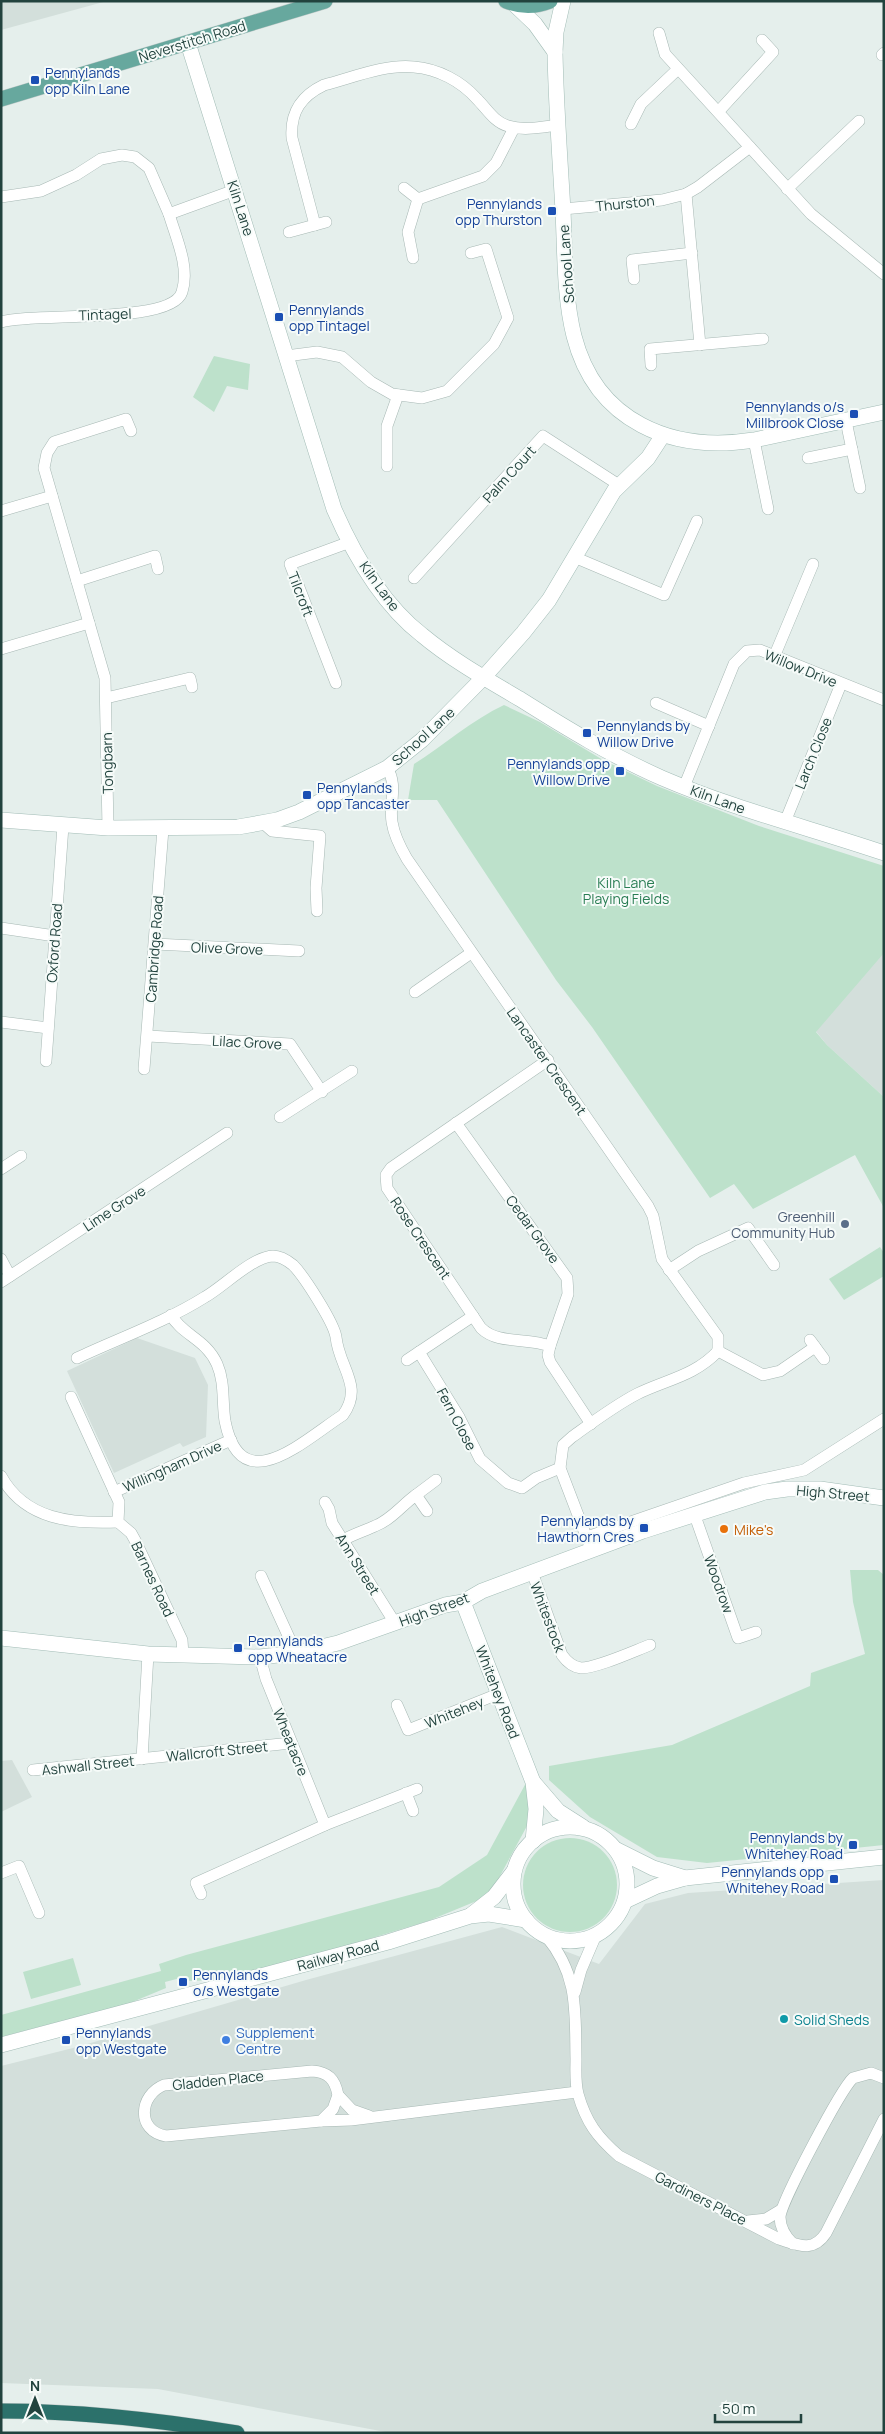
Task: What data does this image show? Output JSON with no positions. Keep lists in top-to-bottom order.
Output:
{
  "streets": {
    "main road": ["Neverstitch Road"],
    "street": [
      "Thurston",
      "Kiln Lane",
      "School Lane",
      "Tintagel",
      "Palm Court",
      "Tilcroft",
      "Willow Drive",
      "Larch Close",
      "Tongbarn",
      "Oxford Road",
      "Olive Grove",
      "Cambridge Road",
      "Lilac Grove",
      "Lancaster Crescent",
      "Lime Grove",
      "Cedar Grove",
      "Rose Crescent",
      "Fern Close",
      "Willingham Drive",
      "High Street",
      "Ann Street",
      "Barnes Road",
      "Woodrow",
      "Whitestock",
      "Whitehey Road",
      "Whitehey",
      "Wheatacre",
      "Wallcroft Street",
      "Ashwall Street",
      "Railway Road",
      "Gladden Place",
      "Gardiners Place"
    ]
  },
  "crossings": [
    ["Neverstitch Road", "Kiln Lane"],
    ["Thurston", "School Lane"],
    ["Kiln Lane", "School Lane"],
    ["Kiln Lane", "Tilcroft"],
    ["Kiln Lane", "Willow Drive"],
    ["Kiln Lane", "Larch Close"],
    ["School Lane", "Palm Court"],
    ["School Lane", "Tongbarn"],
    ["School Lane", "Oxford Road"],
    ["School Lane", "Cambridge Road"],
    ["School Lane", "Lancaster Crescent"],
    ["Willow Drive", "Larch Close"],
    ["Olive Grove", "Cambridge Road"],
    ["Cambridge Road", "Lilac Grove"],
    ["Lancaster Crescent", "Rose Crescent"],
    ["Cedar Grove", "Rose Crescent"],
    ["High Street", "Ann Street"],
    ["High Street", "Barnes Road"],
    ["High Street", "Woodrow"],
    ["High Street", "Whitestock"],
    ["High Street", "Whitehey Road"],
    ["High Street", "Wheatacre"],
    ["Whitehey Road", "Whitehey"],
    ["Wheatacre", "Wallcroft Street"],
    ["Wallcroft Street", "Ashwall Street"],
    ["Railway Road", "Gardiners Place"],
    ["Gladden Place", "Gardiners Place"]
  ],
  "parks": ["Kiln Lane Playing Fields"],
  "places": {
    "transit": [
      "Pennylands opp Kiln Lane",
      "Pennylands opp Thurston",
      "Pennylands opp Tintagel",
      "Pennylands o/s Millbrook Close",
      "Pennylands by Willow Drive",
      "Pennylands opp Willow Drive",
      "Pennylands opp Tancaster",
      "Pennylands by Hawthorn Cres",
      "Pennylands opp Wheatacre",
      "Pennylands by Whitehey Road",
      "Pennylands opp Whitehey Road",
      "Pennylands o/s Westgate",
      "Pennylands opp Westgate"
    ],
    "other": [
      "Greenhill Community Hub",
      "Mike's",
      "Solid Sheds",
      "Supplement Centre"
    ]
  },
  "scale_bar": "50 m",
  "north": "top"
}
